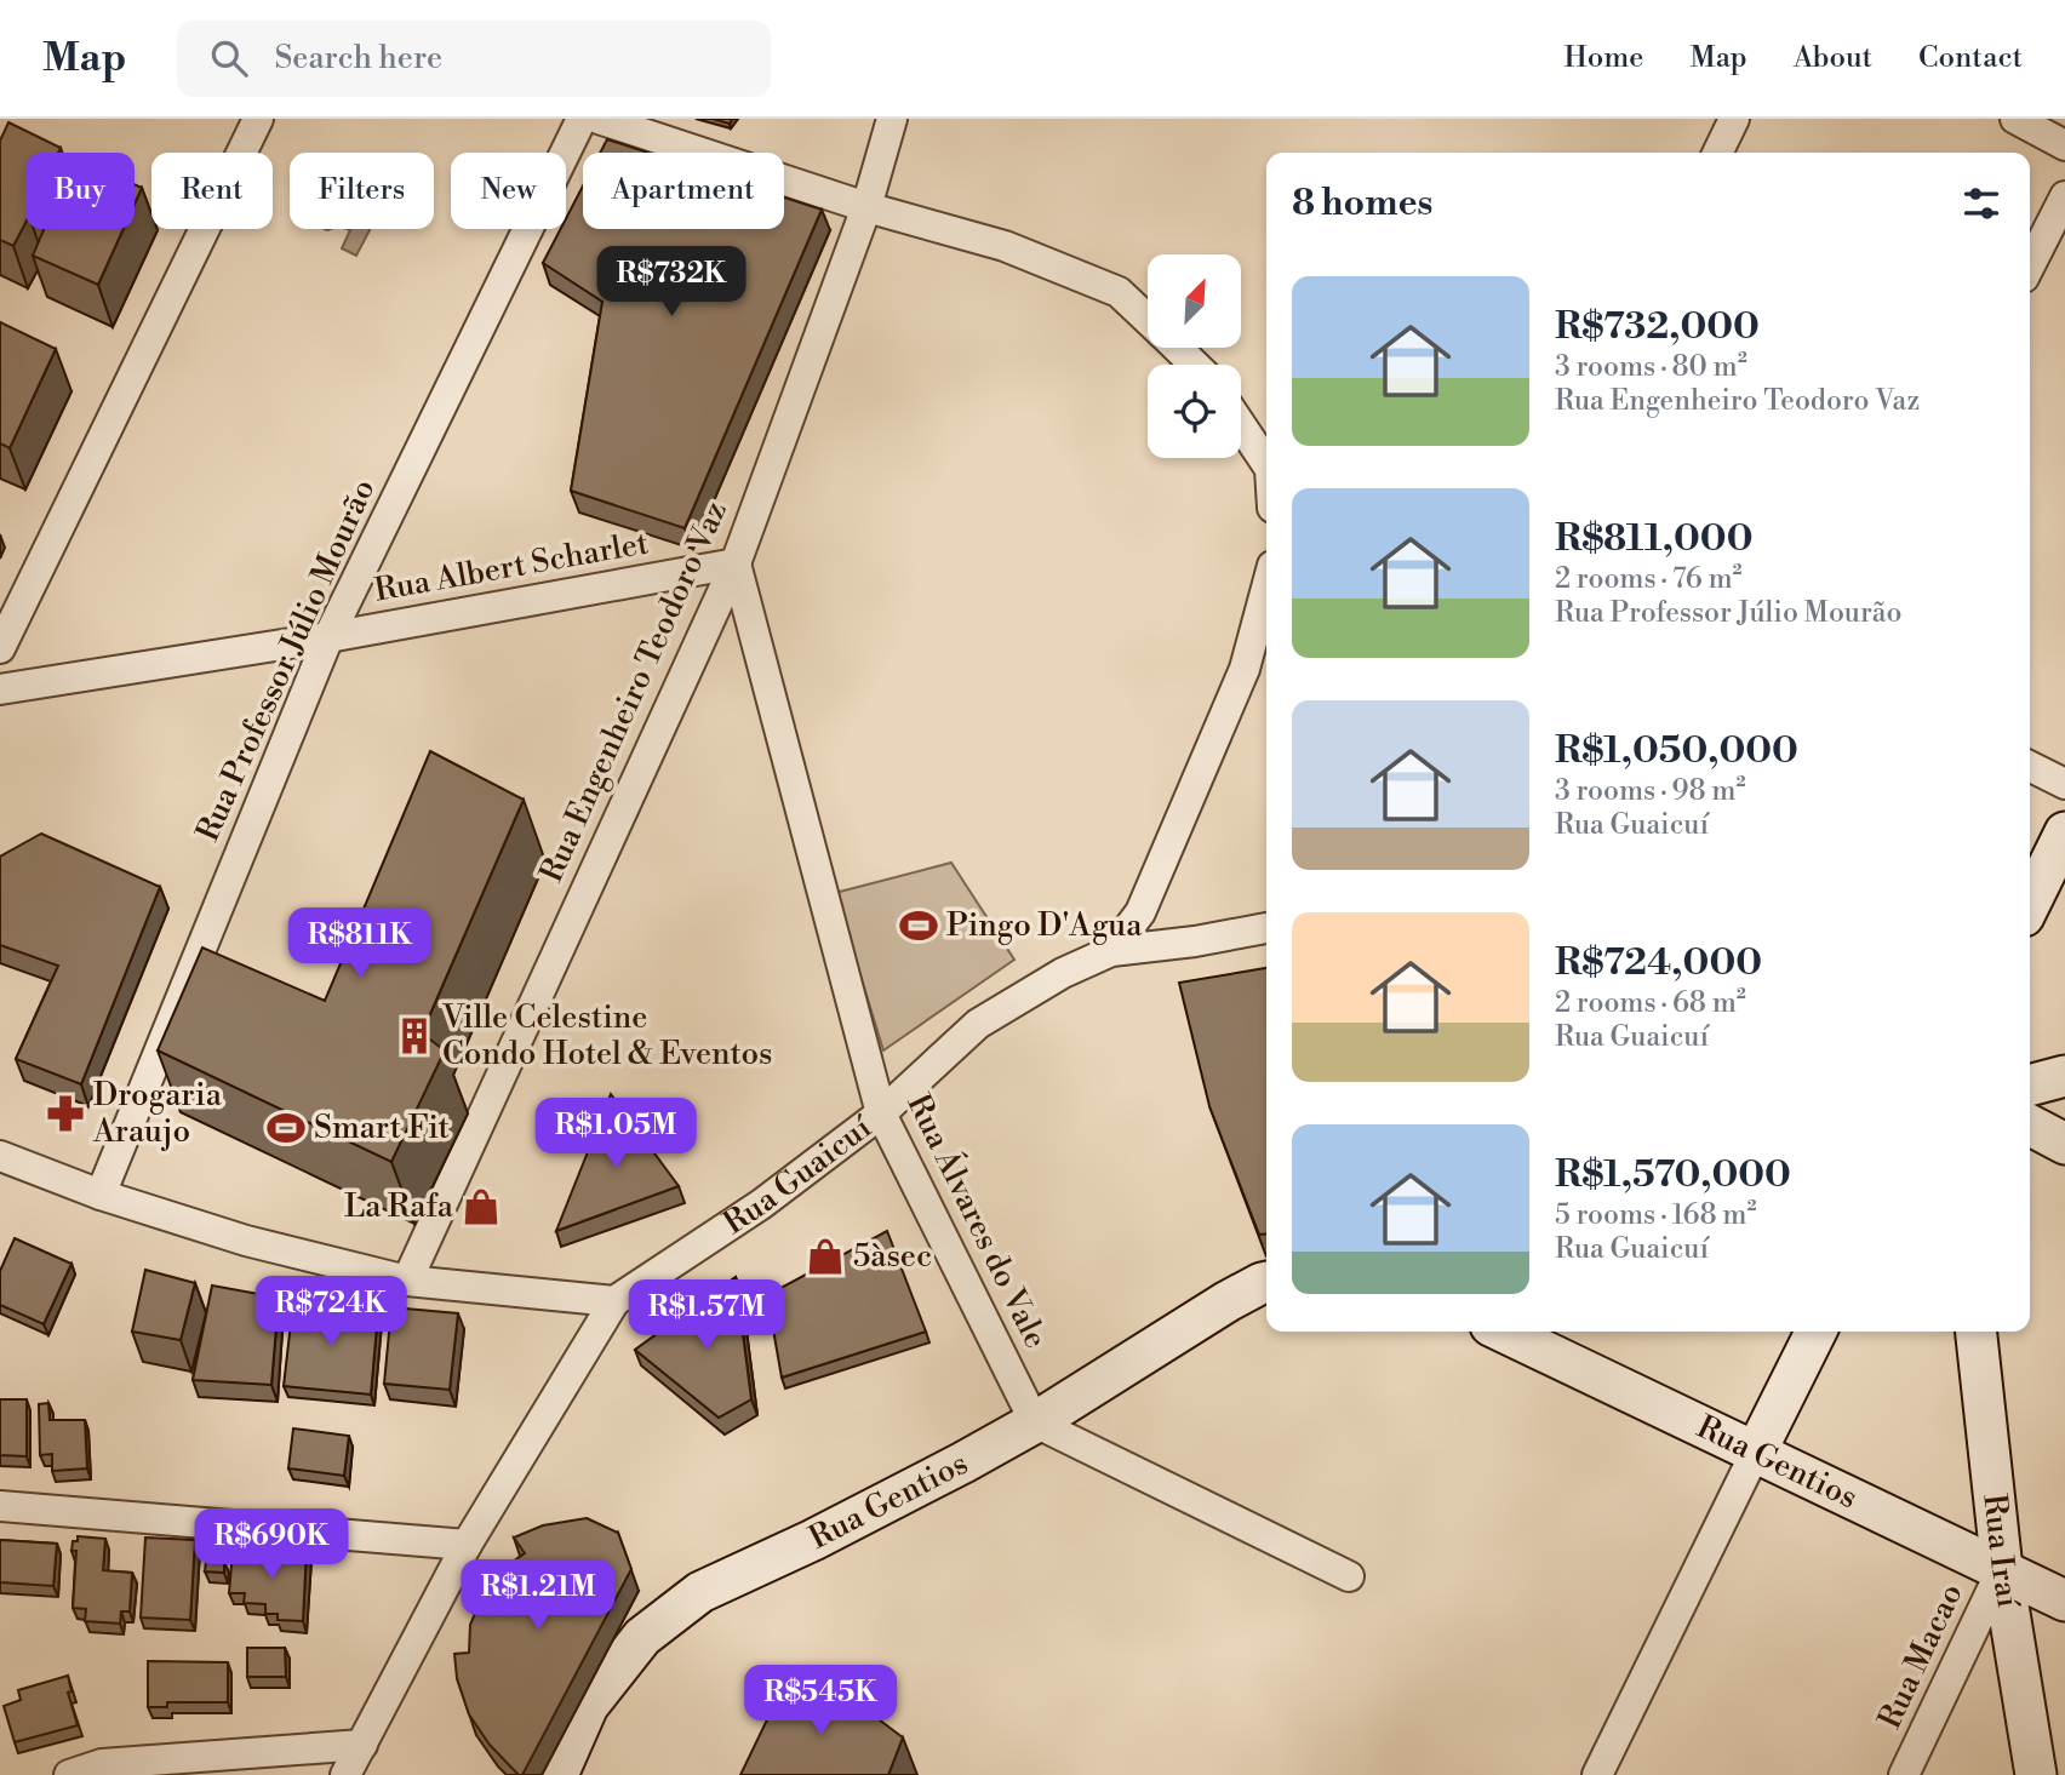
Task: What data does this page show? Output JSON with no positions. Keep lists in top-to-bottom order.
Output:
{
  "streets": {
    "street": [
      "Rua Albert Scharlet",
      "Rua Professor Júlio Mourão",
      "Rua Engenheiro Teodoro Vaz",
      "Rua Guaicuí",
      "Rua Álvares do Vale",
      "Rua Gentios",
      "Rua Iraí",
      "Rua Macao"
    ]
  },
  "crossings": [
    ["Rua Albert Scharlet", "Rua Professor Júlio Mourão"],
    ["Rua Albert Scharlet", "Rua Engenheiro Teodoro Vaz"],
    ["Rua Albert Scharlet", "Rua Álvares do Vale"],
    ["Rua Engenheiro Teodoro Vaz", "Rua Álvares do Vale"],
    ["Rua Guaicuí", "Rua Álvares do Vale"],
    ["Rua Álvares do Vale", "Rua Gentios"],
    ["Rua Gentios", "Rua Iraí"],
    ["Rua Gentios", "Rua Macao"],
    ["Rua Iraí", "Rua Macao"]
  ],
  "places": {
    "sports": ["Pingo D'Agua", "Smart Fit"],
    "building": ["Ville Celestine Condo Hotel & Eventos"],
    "pharmacy": ["Drogaria Araujo"],
    "shop": ["La Rafa", "5àsec"]
  },
  "north": "top right",
  "page": {
    "header": "Map",
    "search": "Search here",
    "nav": [
      "Home",
      "Map",
      "About",
      "Contact"
    ],
    "chip": [
      "Buy",
      "Rent",
      "Filters",
      "New",
      "Apartment"
    ],
    "heading": "8 homes",
    "price": [
      "R$732K",
      "R$811K",
      "R$1.05M",
      "R$724K",
      "R$1.57M",
      "R$690K",
      "R$1.21M",
      "R$545K"
    ],
    "list": [
      {
        "name": "R$732,000",
        "note": "3 rooms · 80 m² · Rua Engenheiro Teodoro Vaz"
      },
      {
        "name": "R$811,000",
        "note": "2 rooms · 76 m² · Rua Professor Júlio Mourão"
      },
      {
        "name": "R$1,050,000",
        "note": "3 rooms · 98 m² · Rua Guaicuí"
      },
      {
        "name": "R$724,000",
        "note": "2 rooms · 68 m² · Rua Guaicuí"
      },
      {
        "name": "R$1,570,000",
        "note": "5 rooms · 168 m² · Rua Guaicuí"
      }
    ]
  }
}
